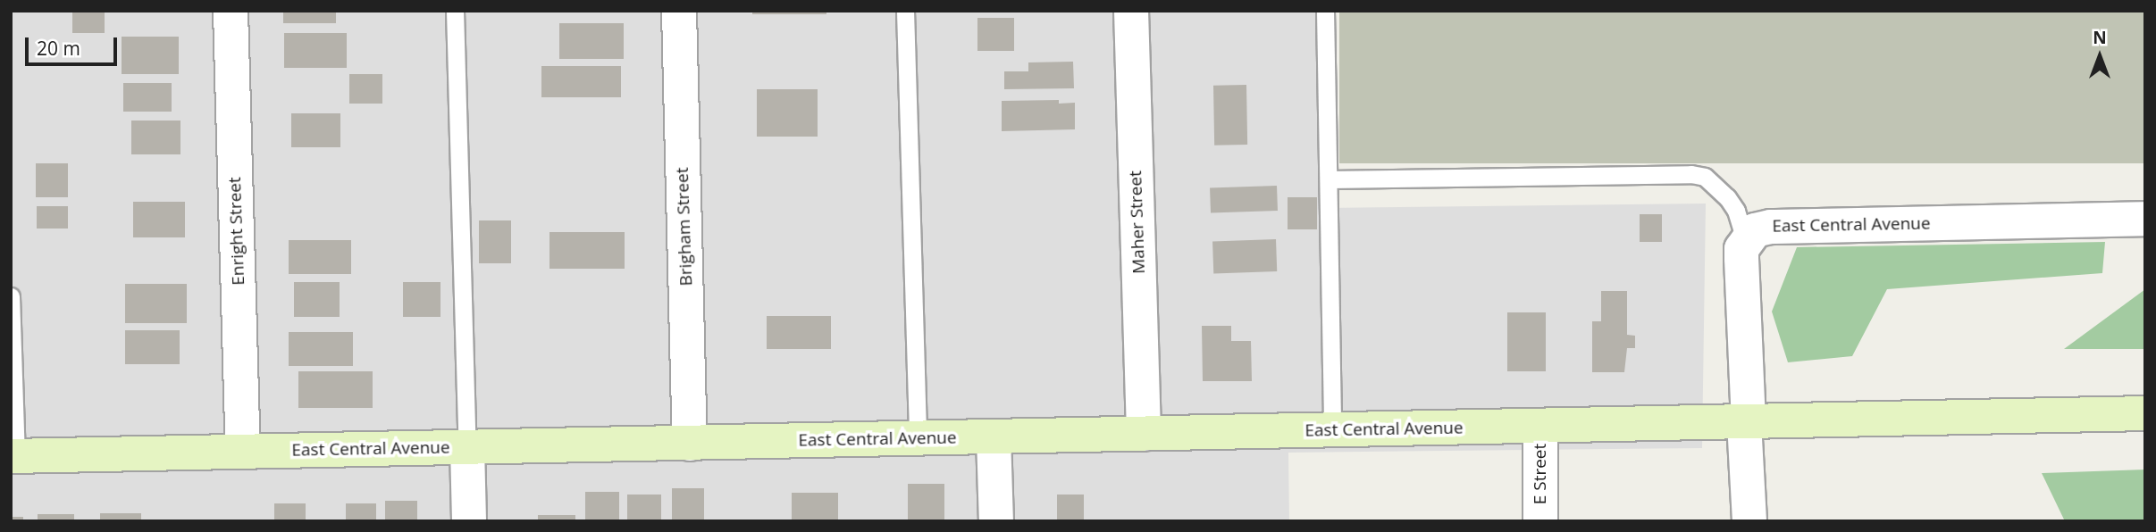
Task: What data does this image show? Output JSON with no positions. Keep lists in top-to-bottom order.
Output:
{
  "streets": {
    "street": [
      "Maher Street",
      "East Central Avenue",
      "Brigham Street",
      "Enright Street",
      "E Street"
    ]
  },
  "crossings": [
    ["Maher Street", "East Central Avenue"],
    ["East Central Avenue", "Brigham Street"],
    ["East Central Avenue", "Enright Street"],
    ["East Central Avenue", "E Street"]
  ],
  "scale_bar": "20 m",
  "north": "top"
}
